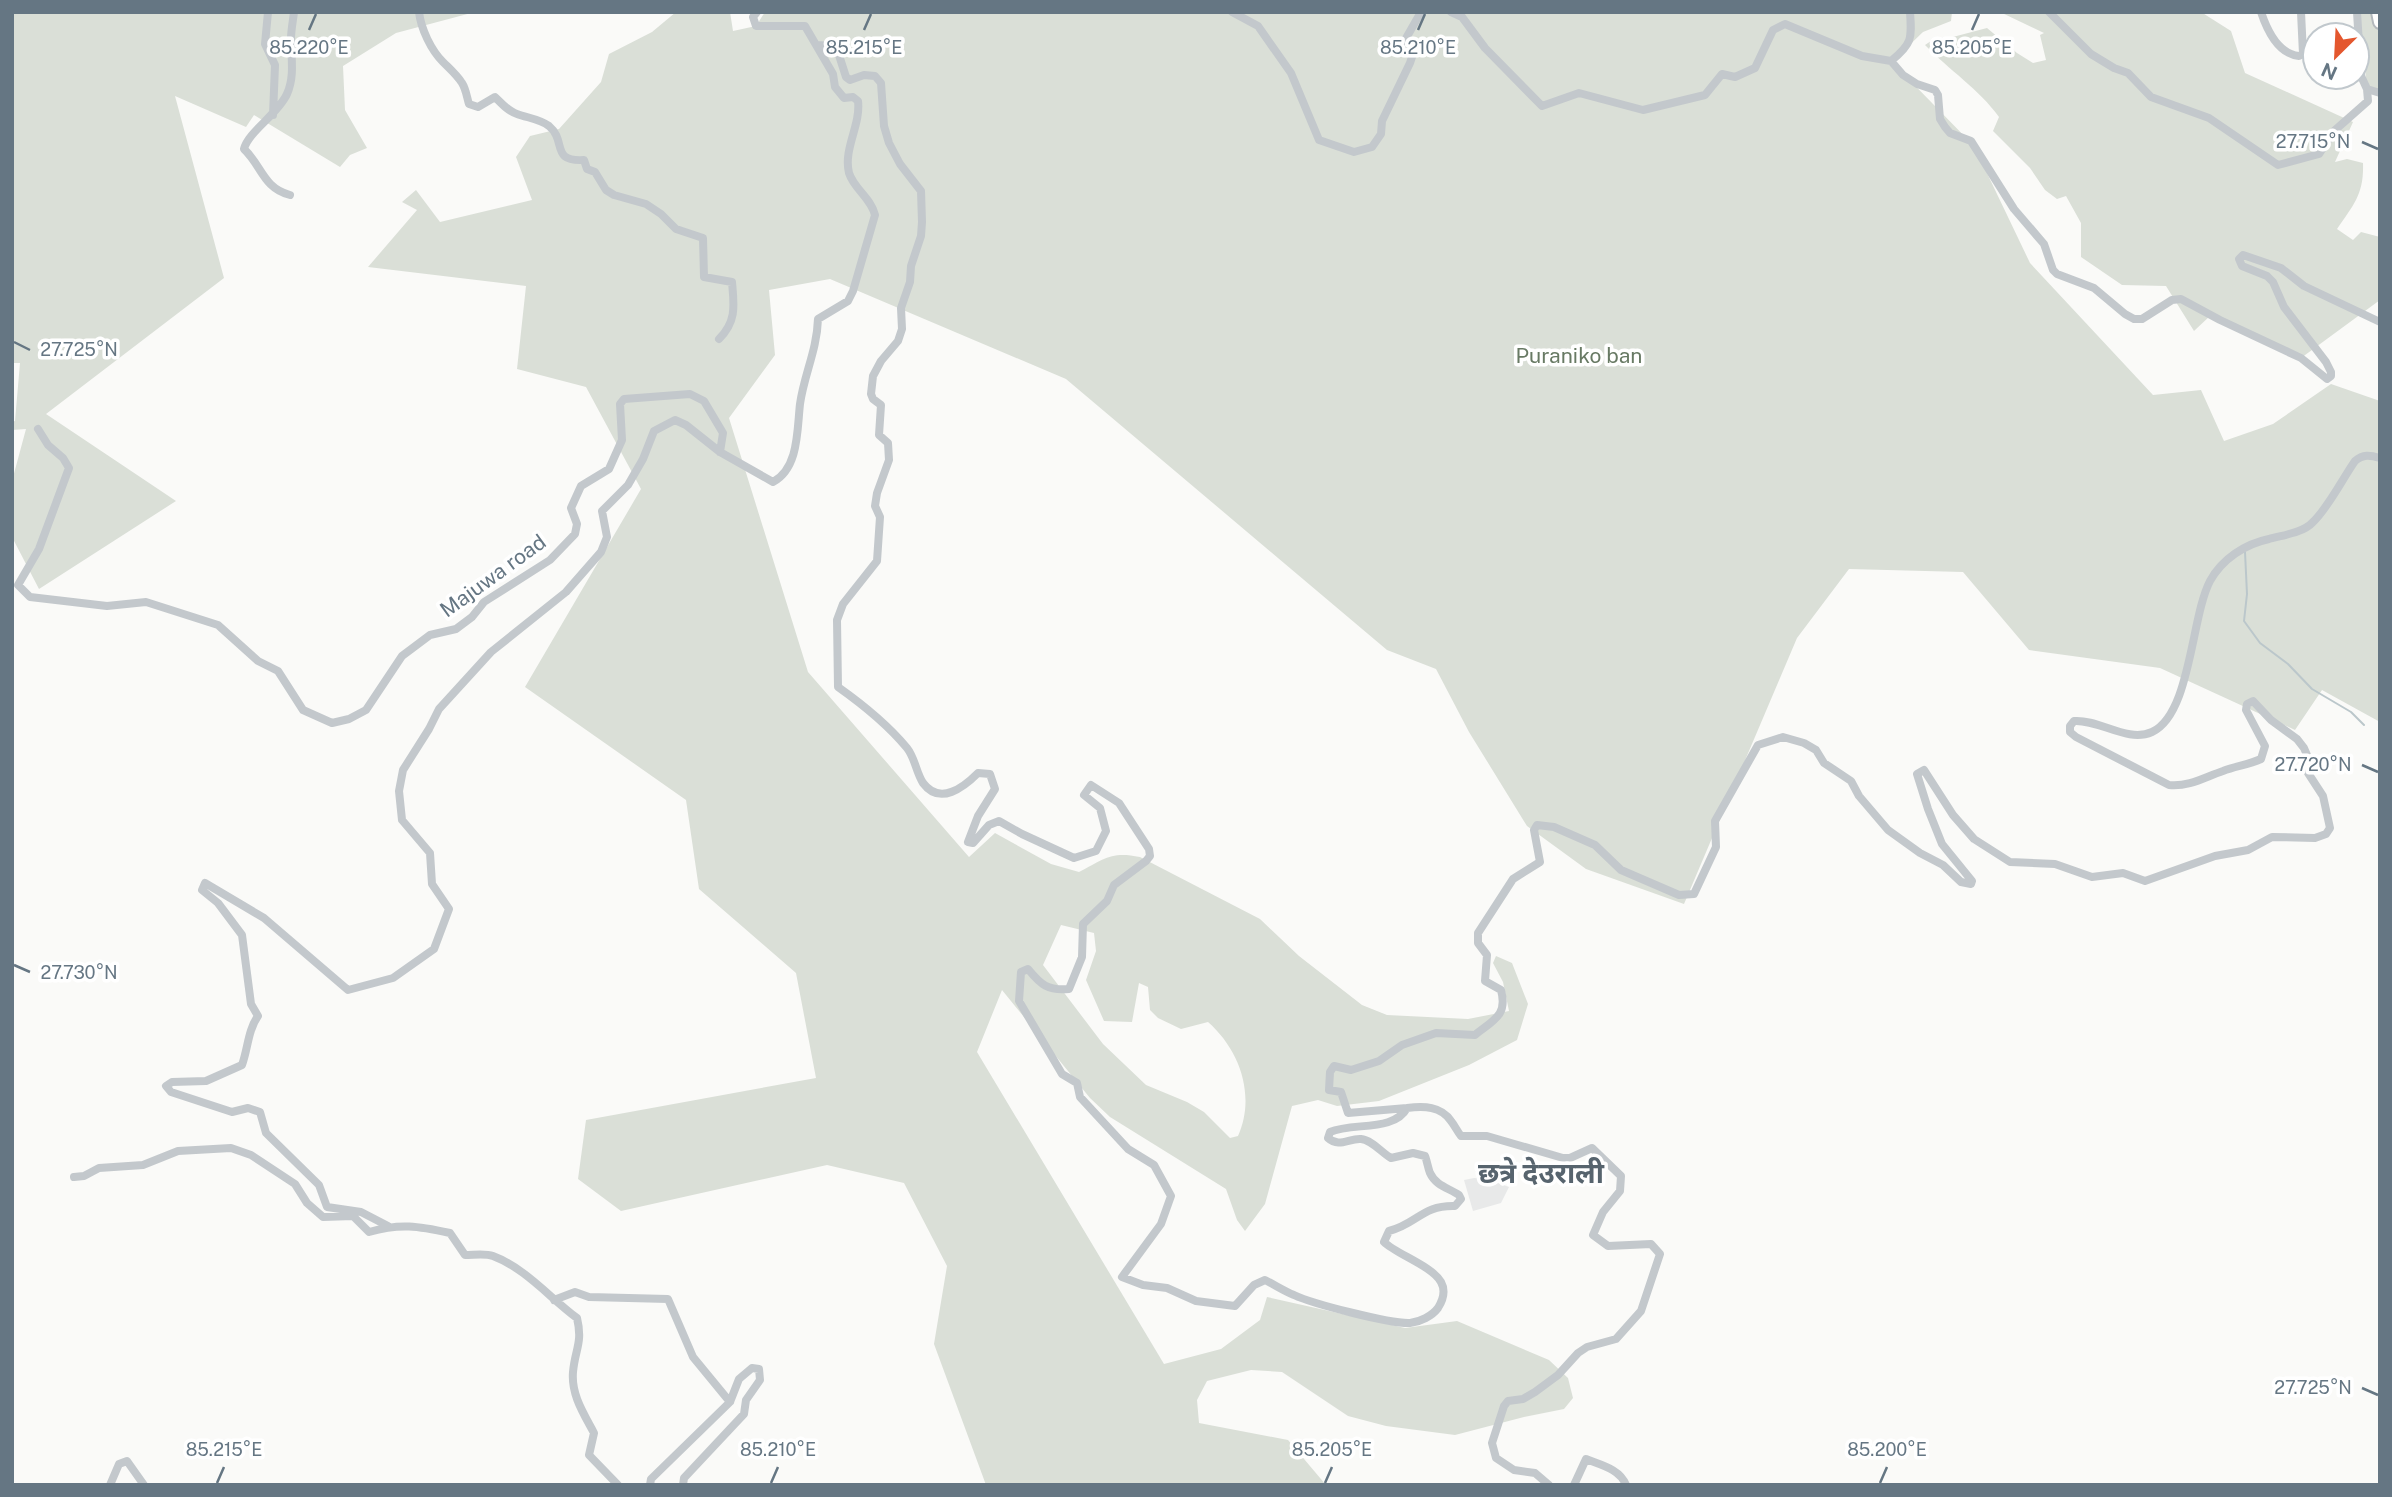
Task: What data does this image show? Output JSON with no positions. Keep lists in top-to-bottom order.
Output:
{
  "streets": {
    "street": ["Majuwa road"]
  },
  "districts": ["छत्रे देउराली"],
  "parks": ["Puraniko ban"],
  "north": "bottom left",
  "coordinates": [
    "85.220°E",
    "85.215°E",
    "85.210°E",
    "85.205°E",
    "27.715°N",
    "27.725°N",
    "27.720°N",
    "27.730°N",
    "85.200°E"
  ]
}
